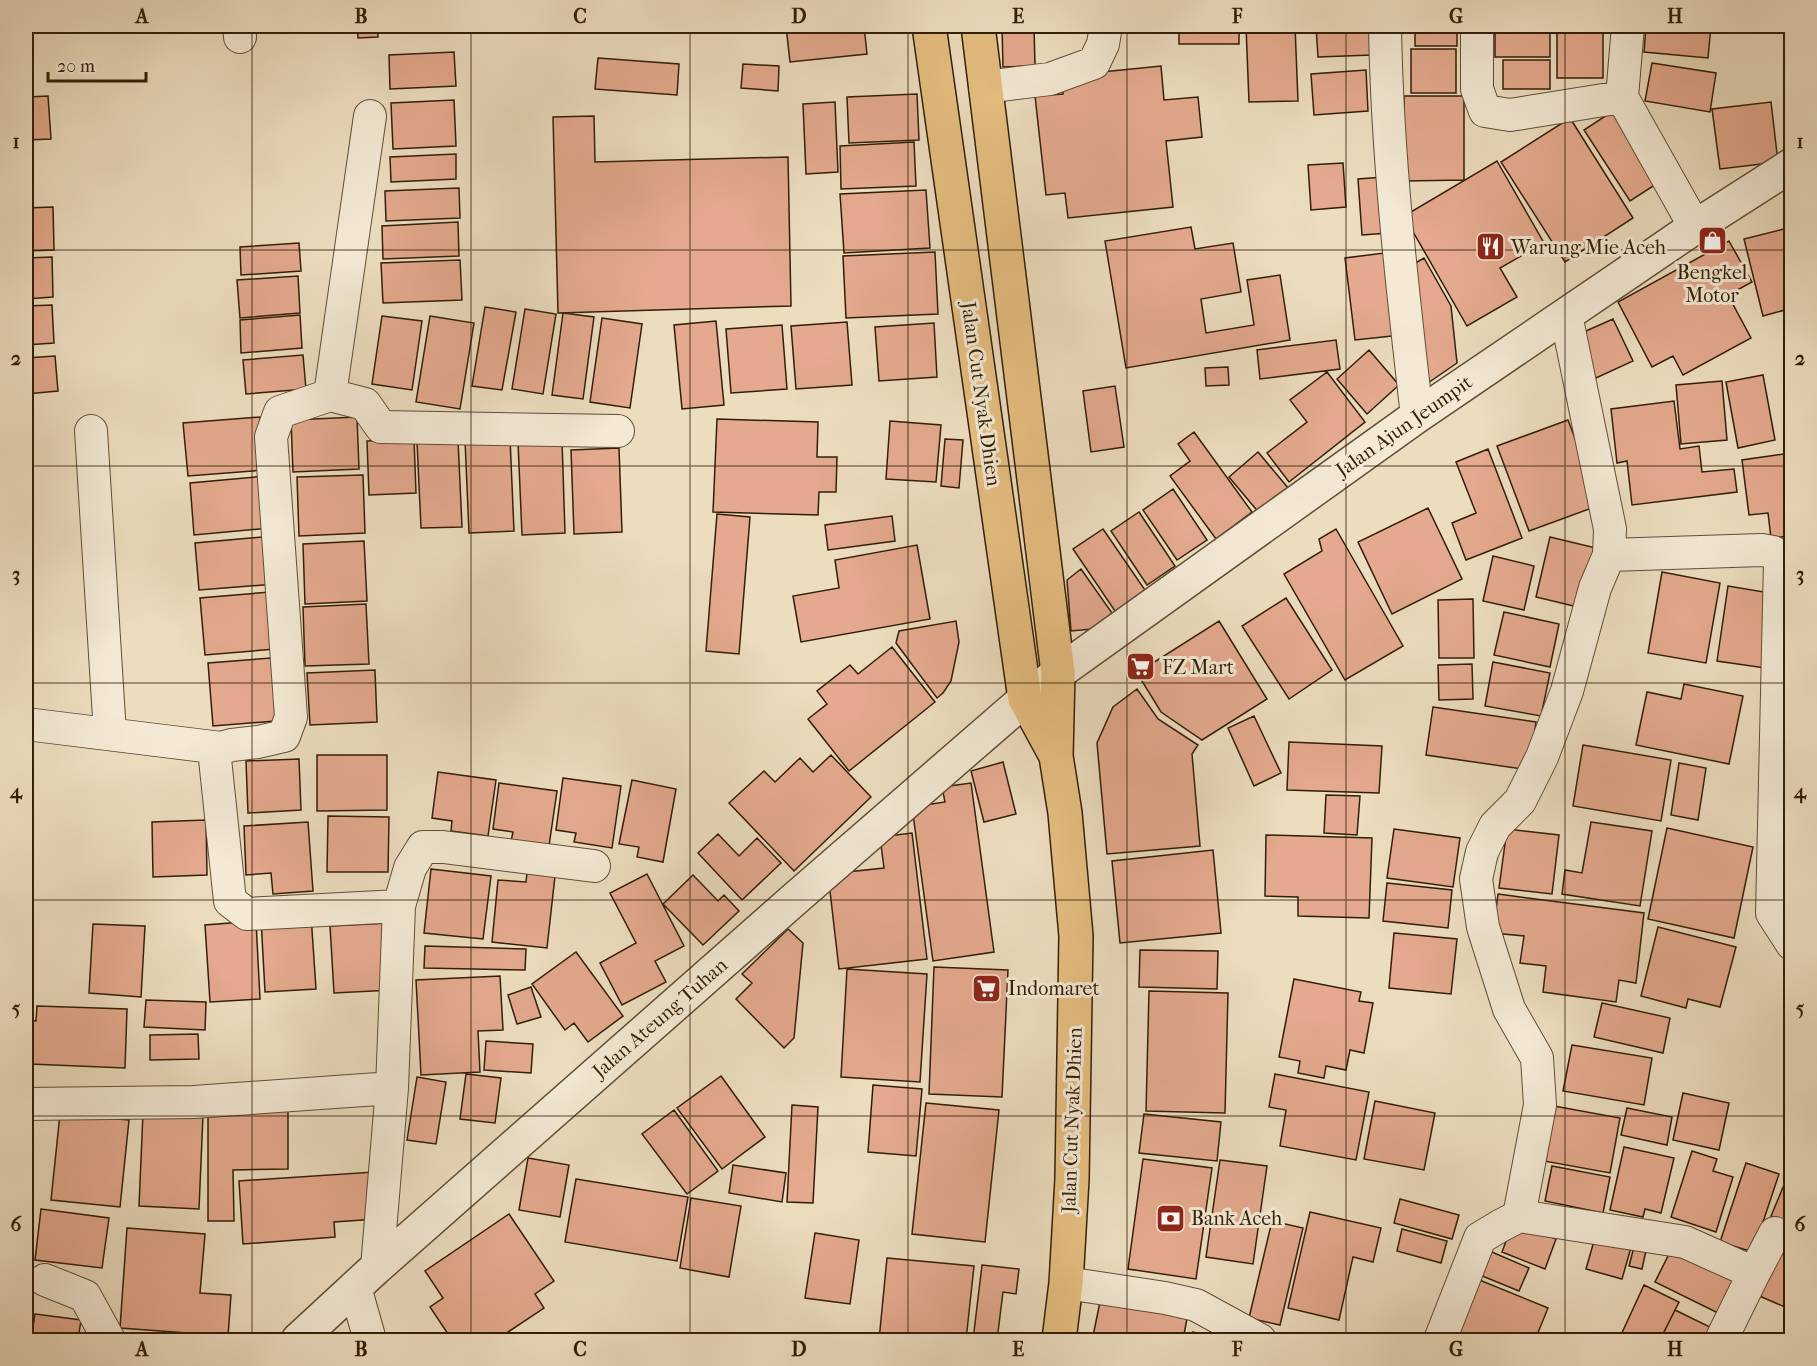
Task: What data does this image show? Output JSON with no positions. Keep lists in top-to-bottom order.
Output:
{
  "streets": {
    "highway": ["Jalan Cut Nyak Dhien"],
    "street": ["Jalan Ajun Jeumpit", "Jalan Ateung Tuhan"]
  },
  "crossings": [
    ["Jalan Cut Nyak Dhien", "Jalan Ajun Jeumpit"],
    ["Jalan Cut Nyak Dhien", "Jalan Ateung Tuhan"],
    ["Jalan Ajun Jeumpit", "Jalan Ateung Tuhan"]
  ],
  "places": {
    "shop": ["Bengkel Motor"],
    "restaurant": ["Warung Mie Aceh"],
    "supermarket": ["FZ Mart", "Indomaret"],
    "bank": ["Bank Aceh"]
  },
  "scale_bar": "20 m",
  "grid": {
    "columns": [
      "A",
      "B",
      "C",
      "D",
      "E",
      "F",
      "G",
      "H"
    ],
    "rows": [
      "1",
      "2",
      "3",
      "4",
      "5",
      "6"
    ]
  }
}
